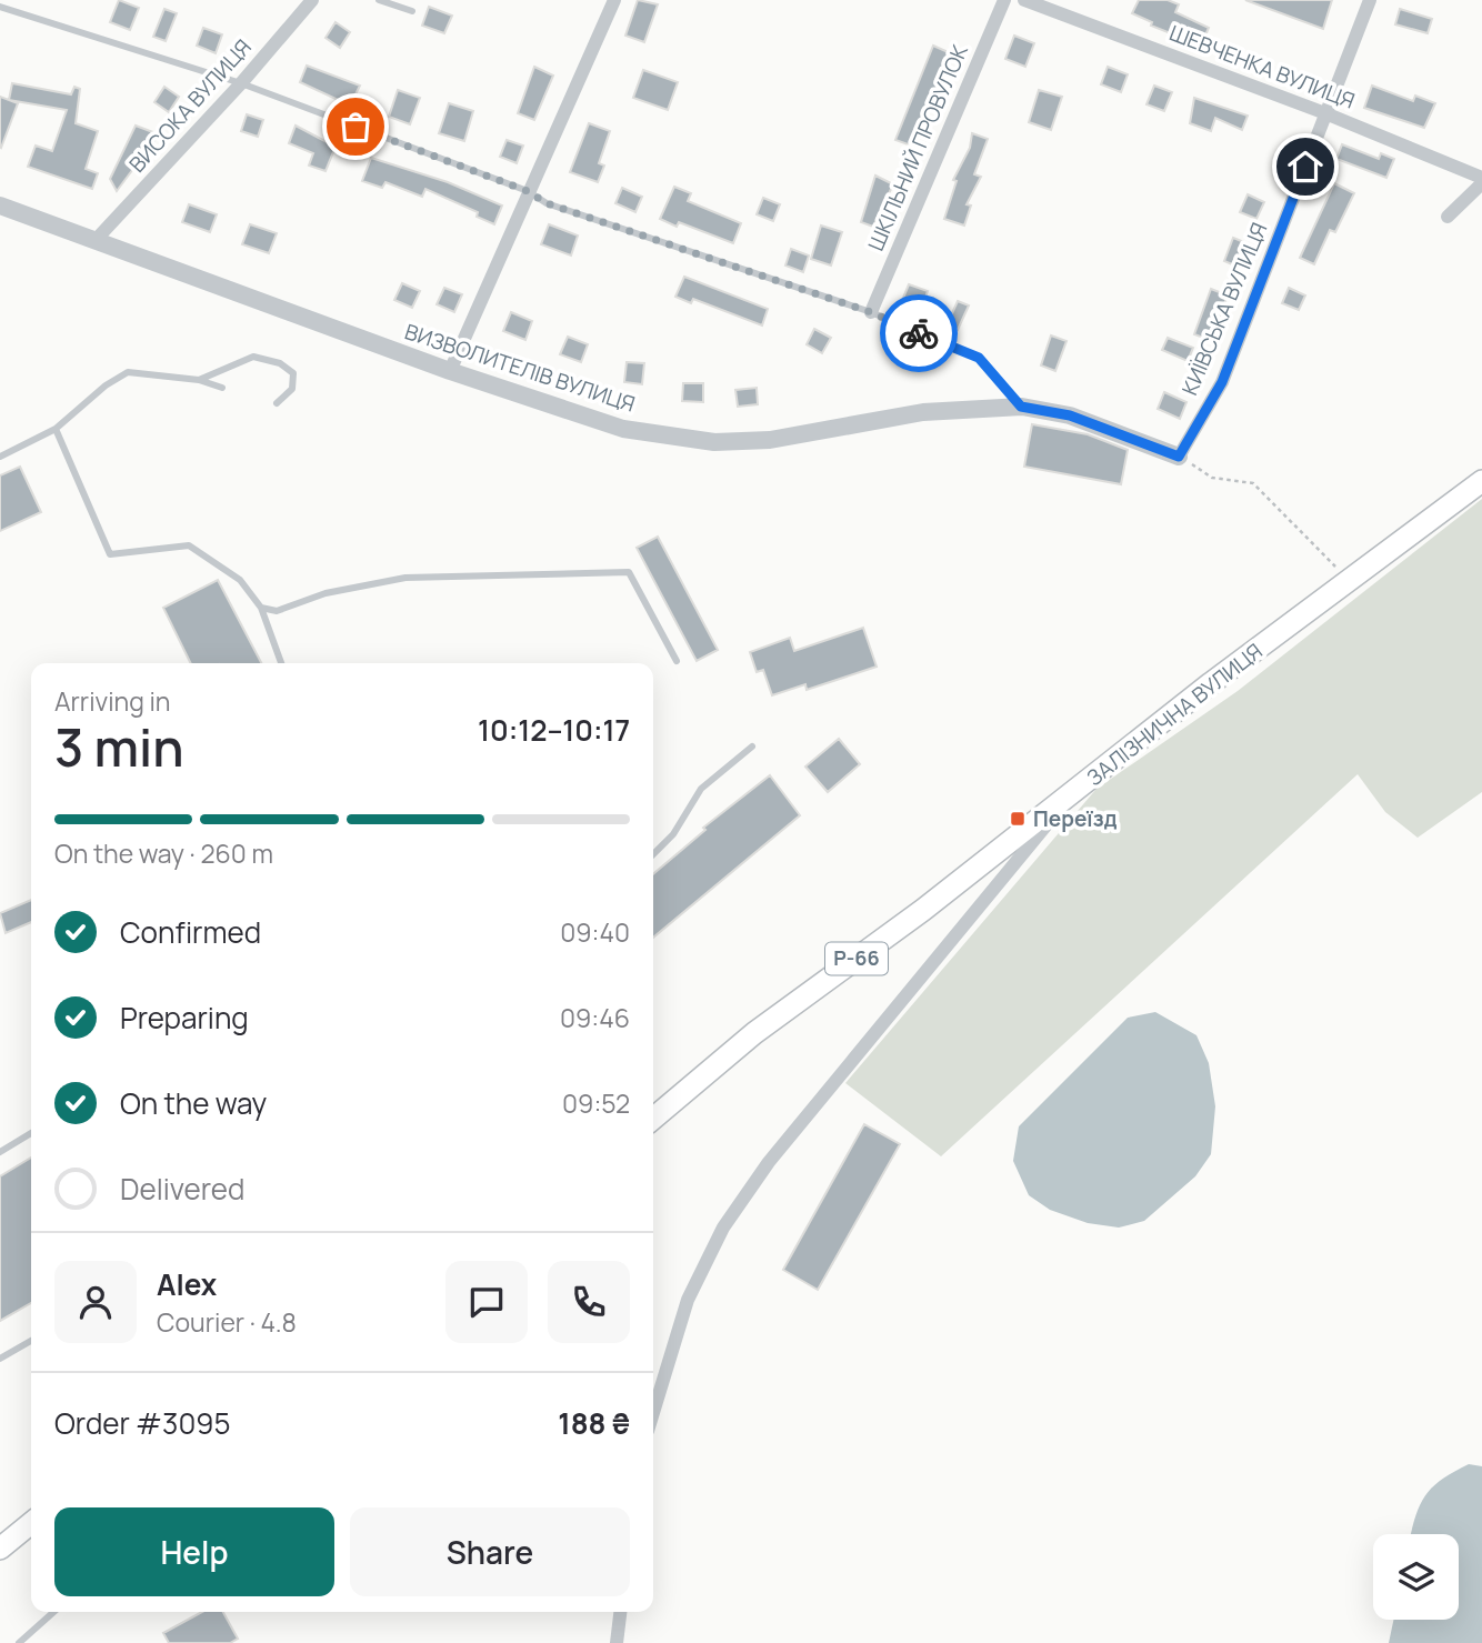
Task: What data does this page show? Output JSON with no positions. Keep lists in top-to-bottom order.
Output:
{
  "streets": {
    "main road": ["ЗАЛІЗНИЧНА ВУЛИЦЯ", "Р-66"],
    "street": [
      "ШЕВЧЕНКА ВУЛИЦЯ",
      "ВИСОКА ВУЛИЦЯ",
      "ШКІЛЬНИЙ ПРОВУЛОК",
      "КИЇВСЬКА ВУЛИЦЯ",
      "ВИЗВОЛИТЕЛІВ ВУЛИЦЯ"
    ]
  },
  "crossings": [
    ["ШЕВЧЕНКА ВУЛИЦЯ", "КИЇВСЬКА ВУЛИЦЯ"],
    ["ВИСОКА ВУЛИЦЯ", "ВИЗВОЛИТЕЛІВ ВУЛИЦЯ"],
    ["КИЇВСЬКА ВУЛИЦЯ", "ВИЗВОЛИТЕЛІВ ВУЛИЦЯ"]
  ],
  "places": {
    "transit": ["Переїзд"]
  },
  "page": {
    "heading": ["3 min", "Arriving in", "10:12–10:17"],
    "panel": [
      "Alex",
      "Courier · 4.8",
      "Order #3095",
      "188 ₴"
    ],
    "bar": "On the way · 260 m",
    "list": [
      ["Confirmed", "09:40"],
      ["Preparing", "09:46"],
      ["On the way", "09:52"],
      "Delivered"
    ],
    "buttons": ["Help", "Share"]
  }
}
